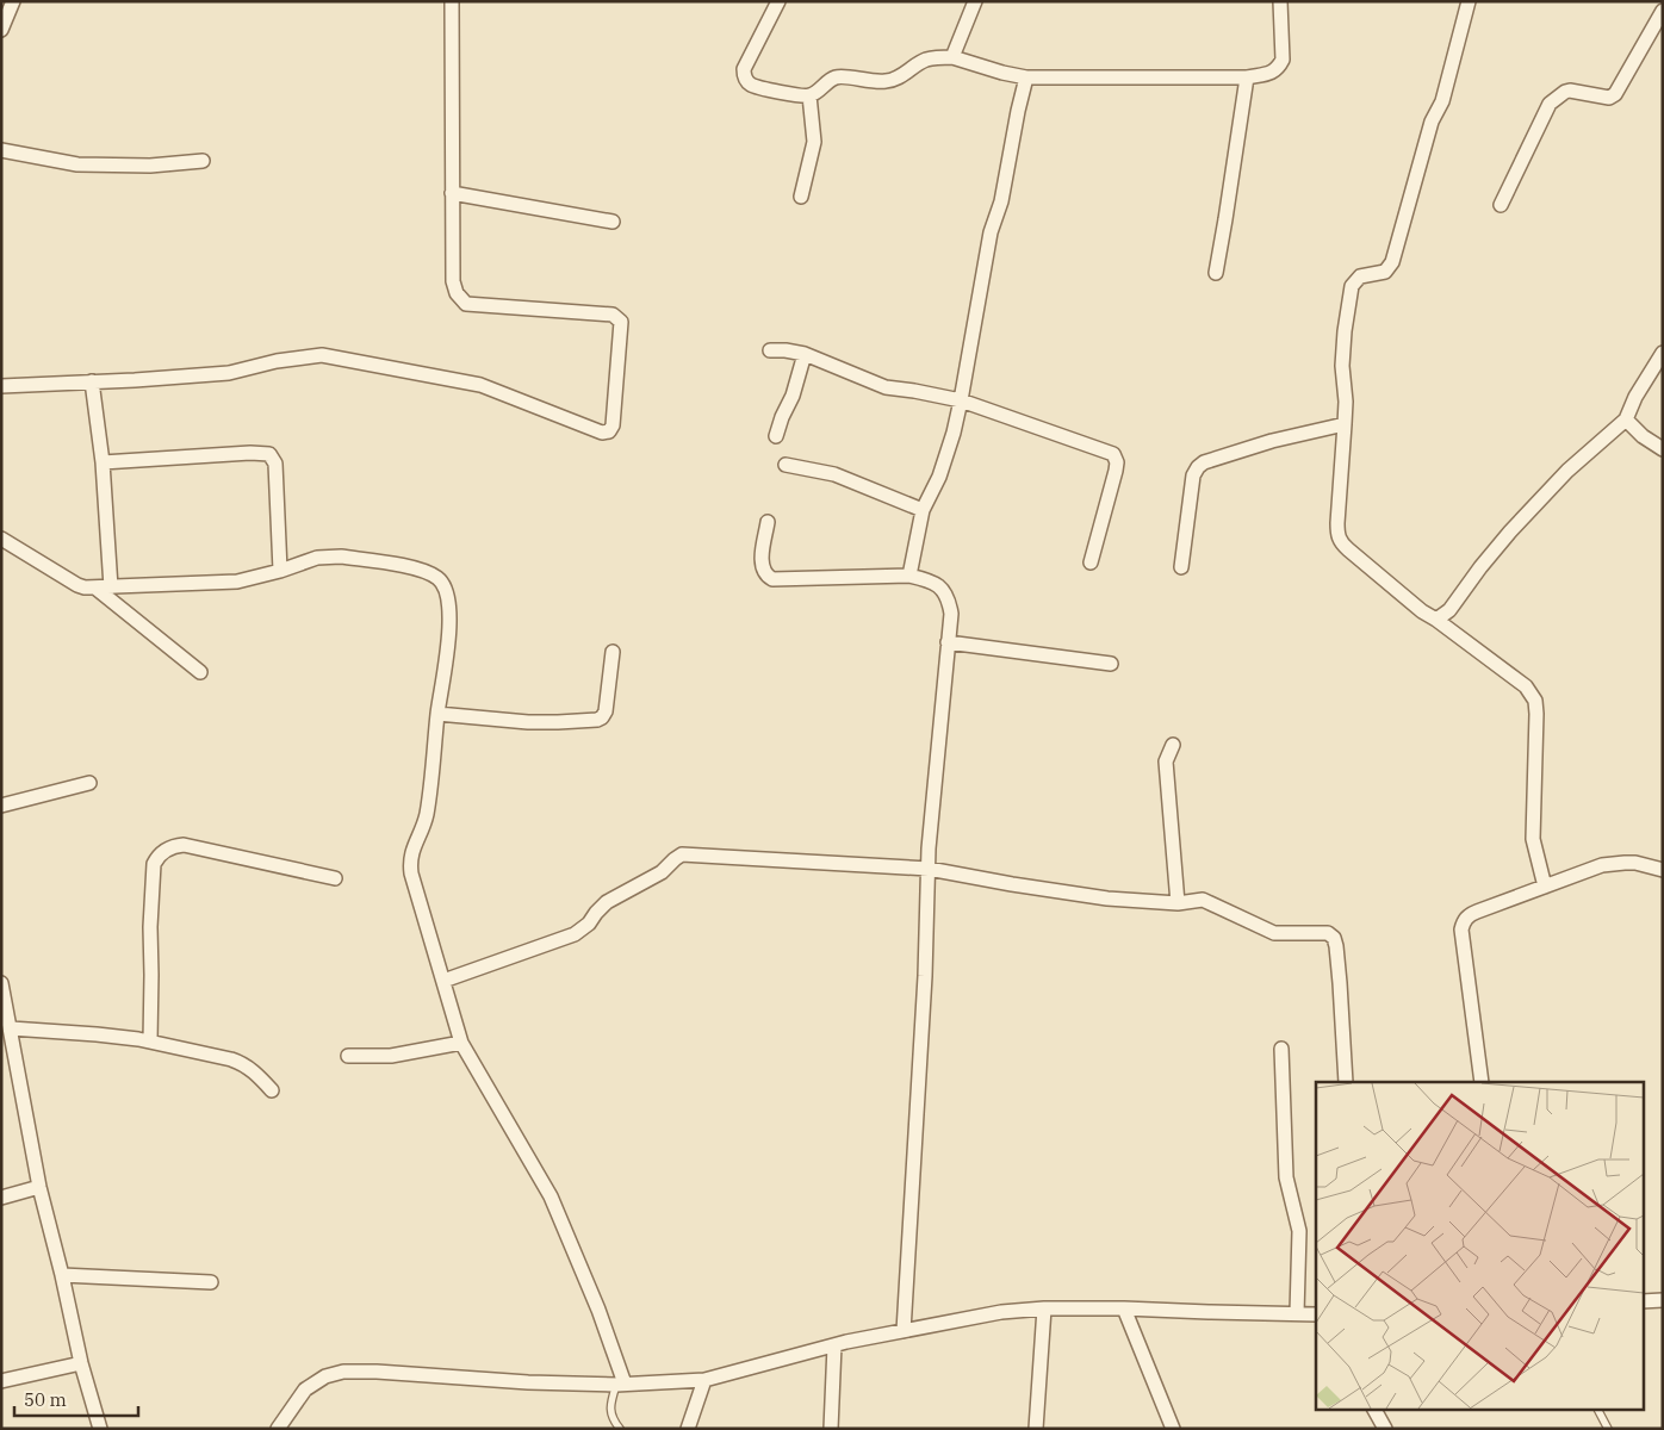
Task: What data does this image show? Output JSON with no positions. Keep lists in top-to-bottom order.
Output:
{
  "scale_bar": "50 m"
}
